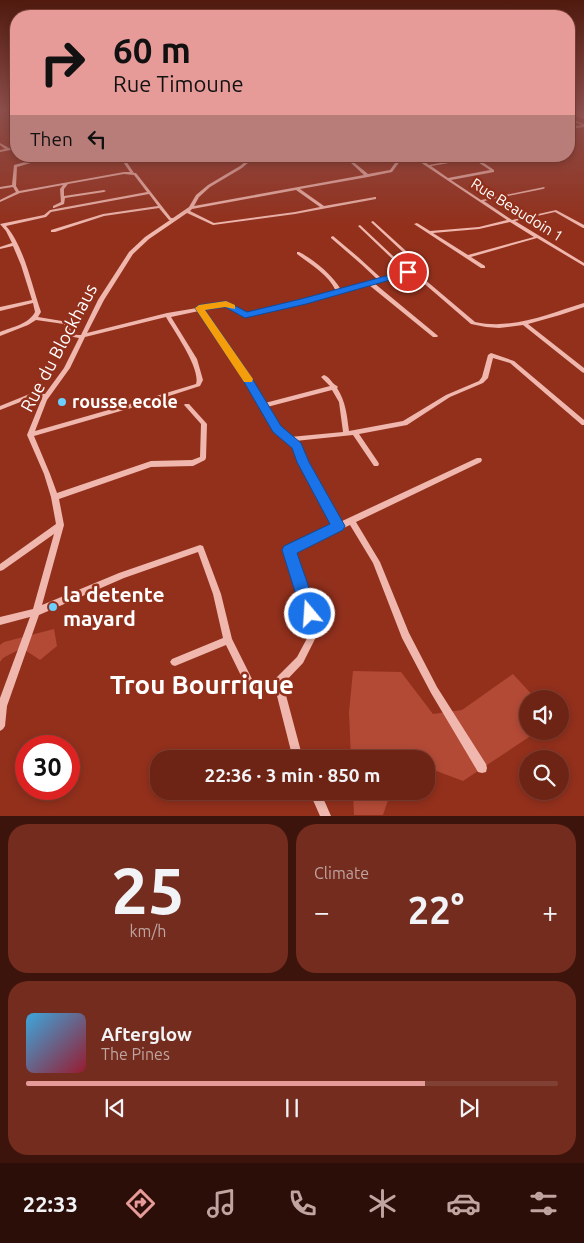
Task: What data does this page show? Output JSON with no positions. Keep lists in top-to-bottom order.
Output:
{
  "streets": {
    "street": ["Rue Beaudoin 1", "Rue du Blockhaus"]
  },
  "districts": ["Trou Bourrique"],
  "places": ["rousse ecole", "la detente mayard"],
  "page": {
    "turn": ["60 m", "Rue Timoune"],
    "then": "Then",
    "limit": "30",
    "trip": "22:36 · 3 min · 850 m",
    "tile": [
      ["25", "km/h"],
      "Climate"
    ],
    "heat": ["−", "22°", "+"],
    "song": ["Afterglow", "The Pines"],
    "tabs": "22:33"
  }
}
